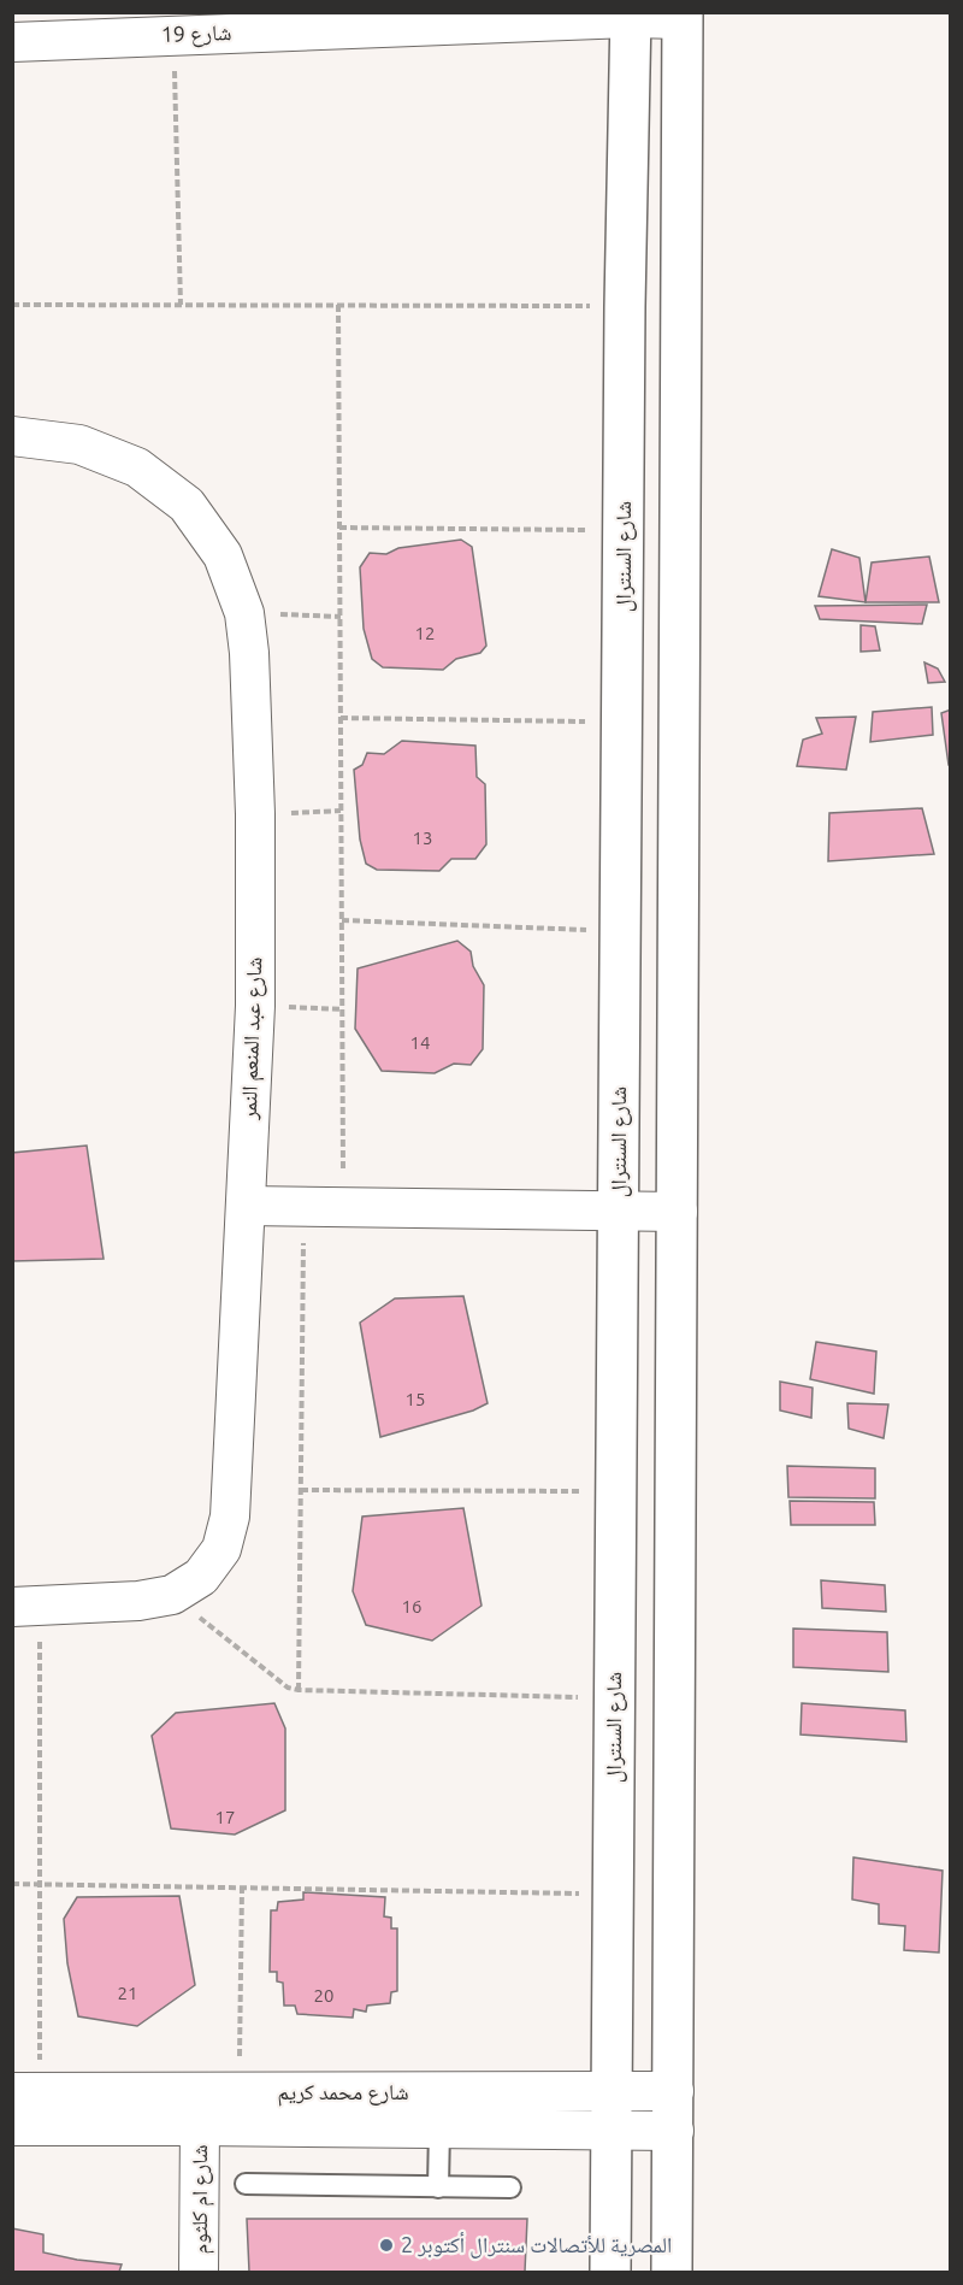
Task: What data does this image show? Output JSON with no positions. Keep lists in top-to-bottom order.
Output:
{
  "streets": {
    "street": [
      "شارع 19",
      "شارع السنترال",
      "شارع عبد المنعم النمر",
      "شارع محمد كريم",
      "شارع ام كلثوم"
    ]
  },
  "crossings": [
    ["شارع 19", "شارع السنترال"],
    ["شارع السنترال", "شارع محمد كريم"],
    ["شارع محمد كريم", "شارع ام كلثوم"]
  ],
  "places": ["المصرية للأتصالات سنترال أكتوبر 2"],
  "house_numbers": [
    "12",
    "13",
    "14",
    "15",
    "16",
    "17",
    "21",
    "20"
  ]
}
